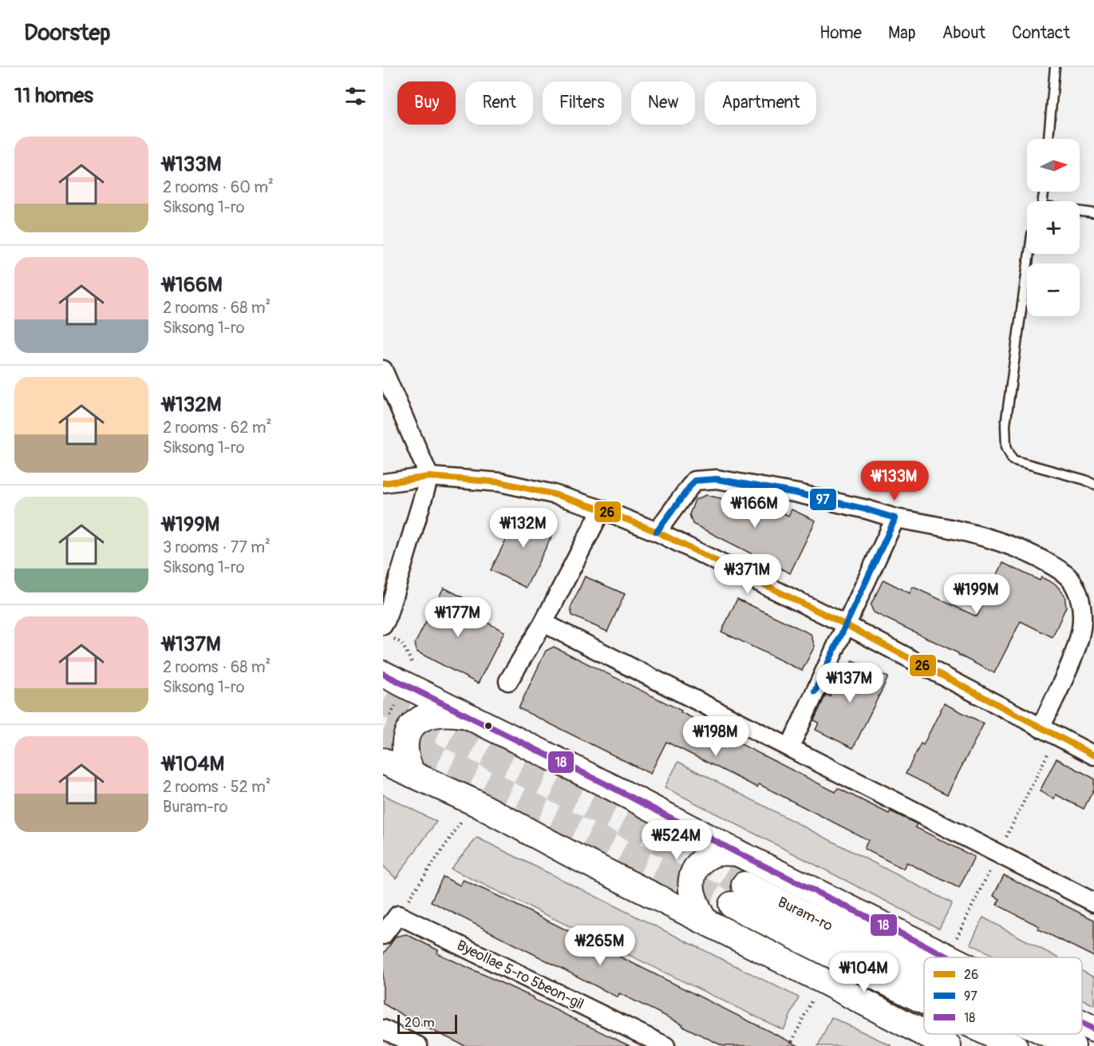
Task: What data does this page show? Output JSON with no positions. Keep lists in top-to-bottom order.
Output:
{
  "streets": {
    "street": ["Buram-ro", "Byeollae 5-ro 5beon-gil"]
  },
  "lines": ["transit line 26", "transit line 97", "transit line 18"],
  "legend": ["26", "97", "18"],
  "scale_bar": "20 m",
  "north": "right",
  "page": {
    "header": "Doorstep",
    "nav": [
      "Home",
      "Map",
      "About",
      "Contact"
    ],
    "heading": "11 homes",
    "chip": [
      "Buy",
      "Rent",
      "Filters",
      "New",
      "Apartment"
    ],
    "list": [
      {
        "name": "₩133M",
        "note": "2 rooms · 60 m² · Siksong 1-ro"
      },
      {
        "name": "₩166M",
        "note": "2 rooms · 68 m² · Siksong 1-ro"
      },
      {
        "name": "₩132M",
        "note": "2 rooms · 62 m² · Siksong 1-ro"
      },
      {
        "name": "₩199M",
        "note": "3 rooms · 77 m² · Siksong 1-ro"
      },
      {
        "name": "₩137M",
        "note": "2 rooms · 68 m² · Siksong 1-ro"
      },
      {
        "name": "₩104M",
        "note": "2 rooms · 52 m² · Buram-ro"
      }
    ],
    "map_buttons": ["+", "−"],
    "price": [
      "₩133M",
      "₩166M",
      "₩132M",
      "₩371M",
      "₩199M",
      "₩177M",
      "₩137M",
      "₩198M",
      "₩524M",
      "₩265M",
      "₩104M"
    ],
    "scale": "20 m"
  }
}
